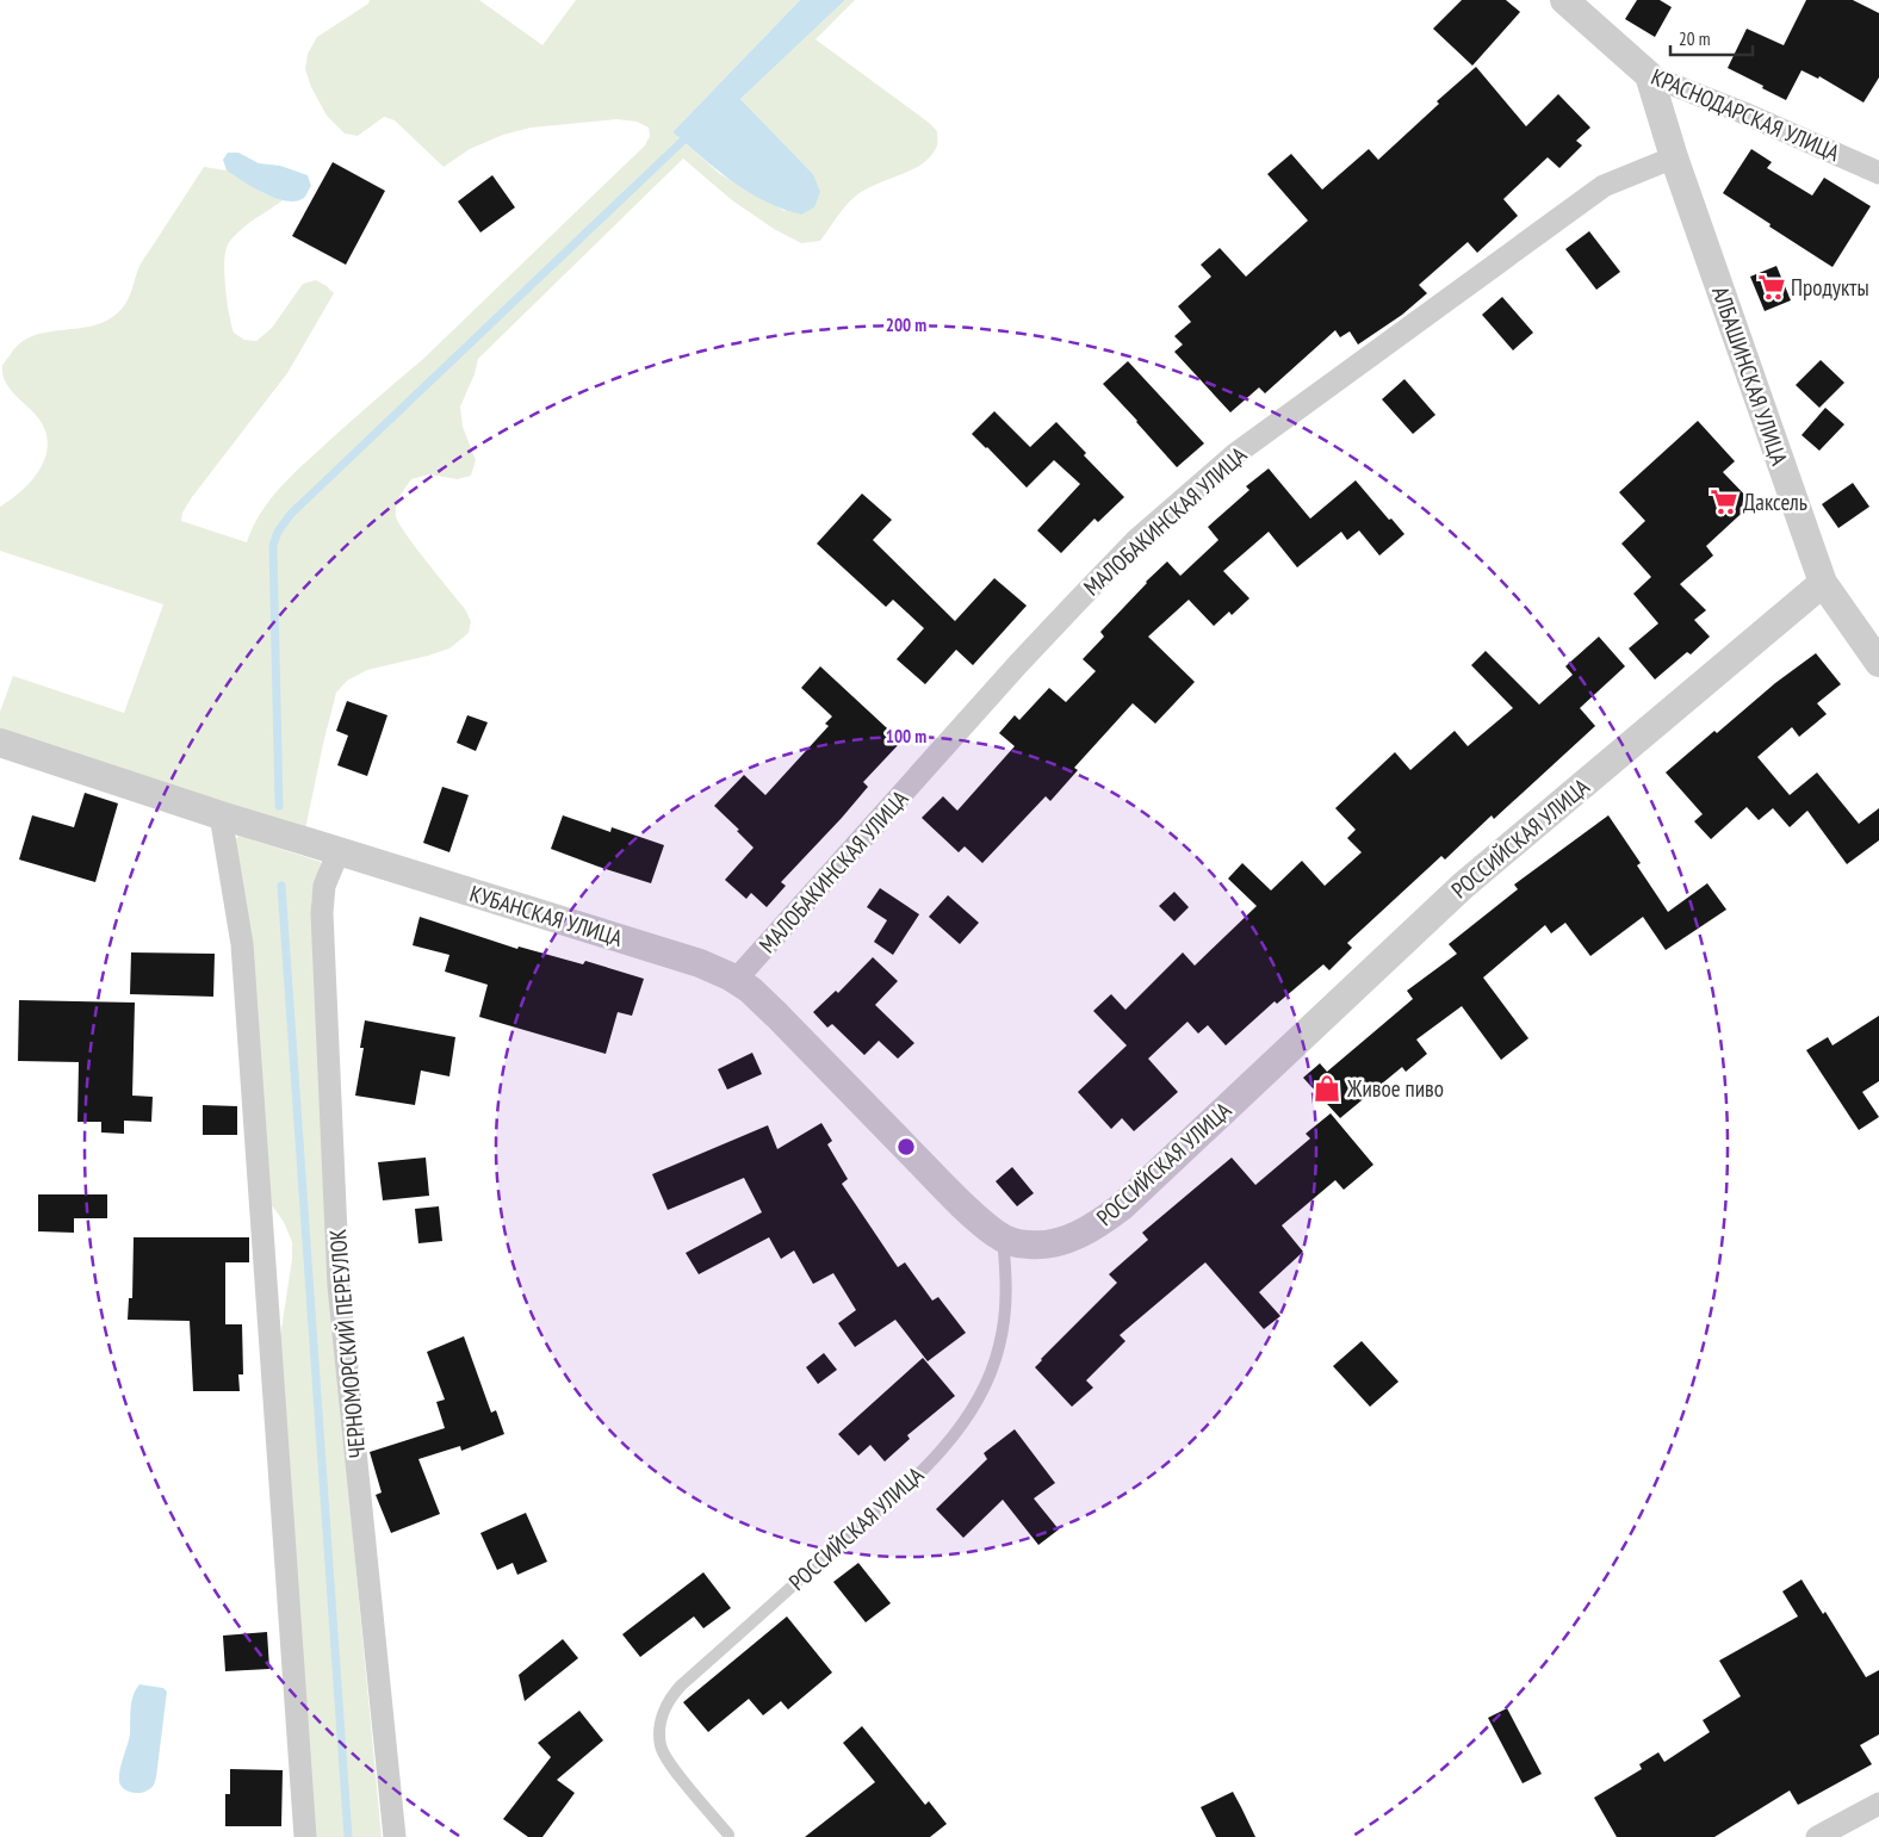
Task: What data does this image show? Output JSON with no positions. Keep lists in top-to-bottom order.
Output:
{
  "streets": {
    "street": [
      "КРАСНОДАРСКАЯ УЛИЦА",
      "АЛБАШИНСКАЯ УЛИЦА",
      "МАЛОБАКИНСКАЯ УЛИЦА",
      "РОССИЙСКАЯ УЛИЦА",
      "КУБАНСКАЯ УЛИЦА",
      "ЧЕРНОМОРСКИЙ ПЕРЕУЛОК"
    ]
  },
  "crossings": [
    ["КРАСНОДАРСКАЯ УЛИЦА", "АЛБАШИНСКАЯ УЛИЦА"],
    ["АЛБАШИНСКАЯ УЛИЦА", "МАЛОБАКИНСКАЯ УЛИЦА"],
    ["АЛБАШИНСКАЯ УЛИЦА", "РОССИЙСКАЯ УЛИЦА"],
    ["МАЛОБАКИНСКАЯ УЛИЦА", "КУБАНСКАЯ УЛИЦА"],
    ["РОССИЙСКАЯ УЛИЦА", "КУБАНСКАЯ УЛИЦА"],
    ["КУБАНСКАЯ УЛИЦА", "ЧЕРНОМОРСКИЙ ПЕРЕУЛОК"]
  ],
  "places": {
    "supermarket": ["Продукты", "Даксель"],
    "shop": ["Живое пиво"]
  },
  "scale_bar": "20 m",
  "rings": ["200 m", "100 m"]
}
